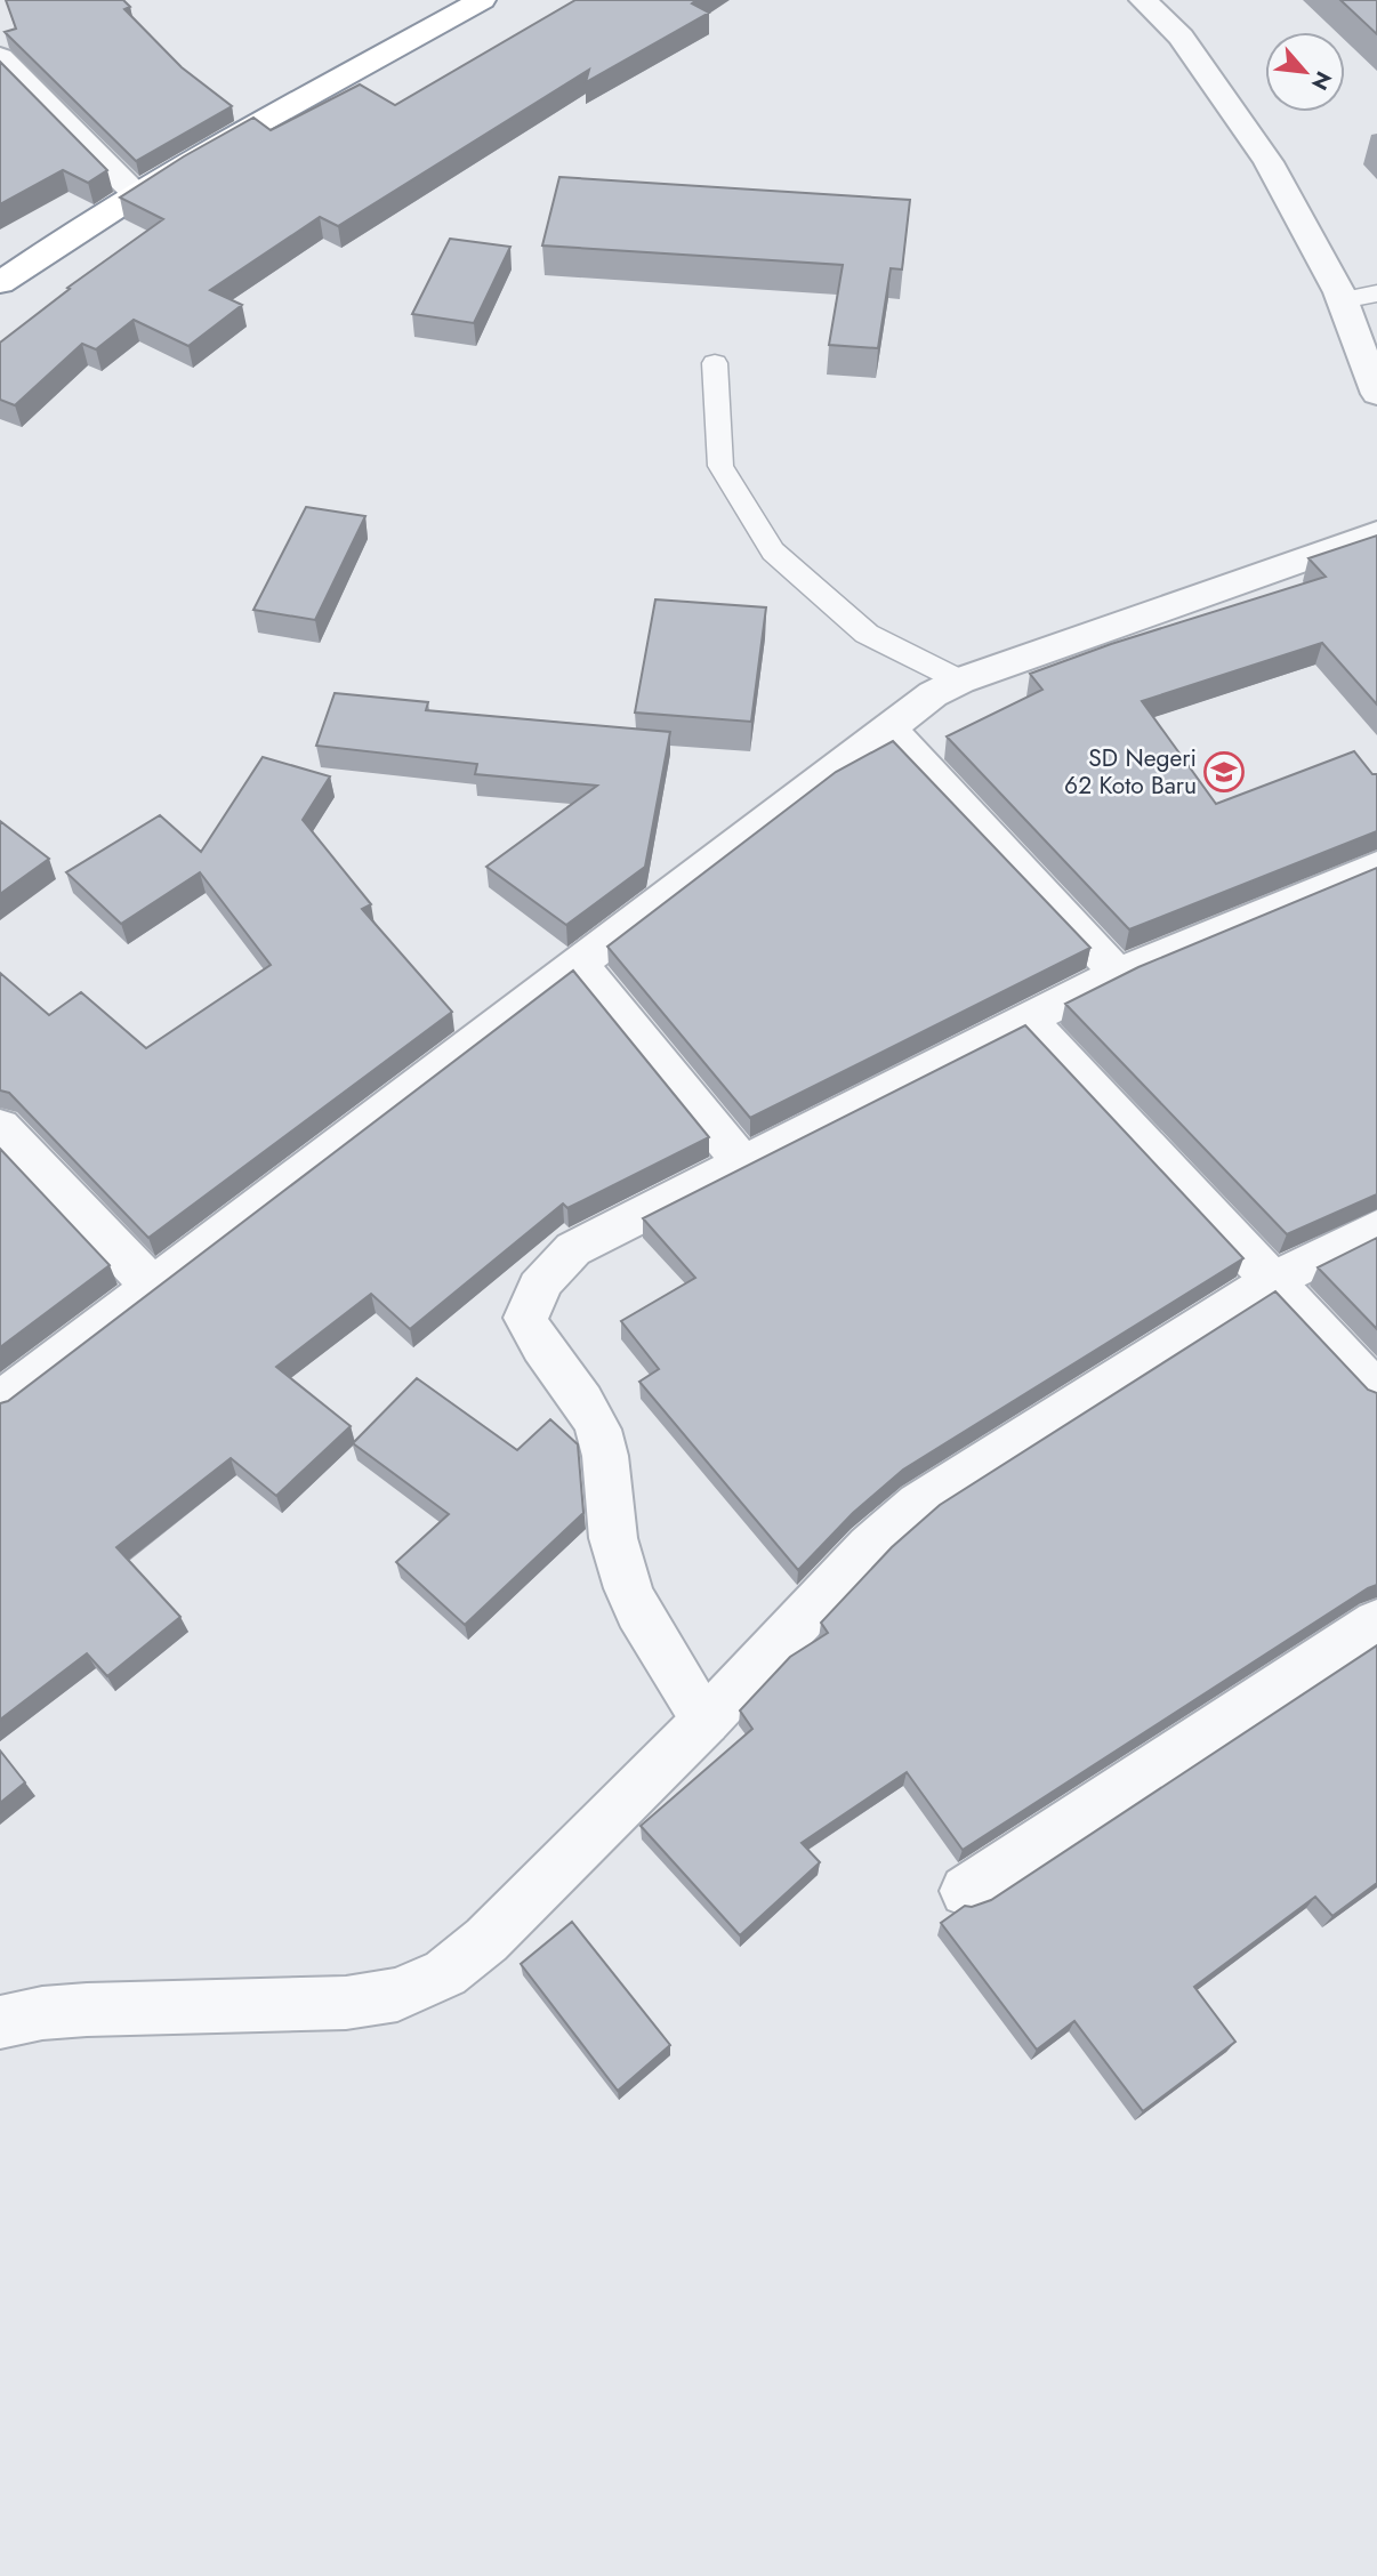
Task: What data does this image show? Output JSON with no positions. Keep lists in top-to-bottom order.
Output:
{
  "places": {
    "school or university": ["SD Negeri 62 Koto Baru"]
  },
  "north": "bottom right"
}
